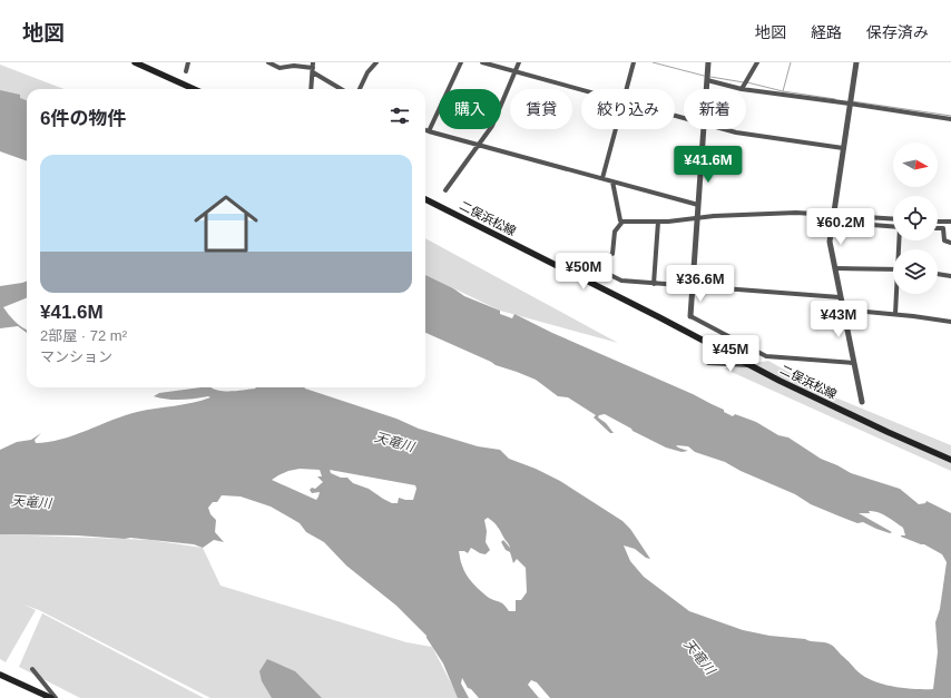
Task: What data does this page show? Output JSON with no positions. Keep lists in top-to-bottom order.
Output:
{
  "streets": {
    "main road": ["二俣浜松線"]
  },
  "water": ["天竜川"],
  "north": "right",
  "page": {
    "header": "地図",
    "nav": ["地図", "経路", "保存済み"],
    "chip": [
      "購入",
      "賃貸",
      "絞り込み",
      "新着"
    ],
    "heading": "6件の物件",
    "list": [
      {
        "name": "¥41.6M",
        "note": "2部屋 · 72 m² · マンション"
      }
    ],
    "price": [
      "¥41.6M",
      "¥60.2M",
      "¥50M",
      "¥36.6M",
      "¥43M",
      "¥45M"
    ]
  }
}
